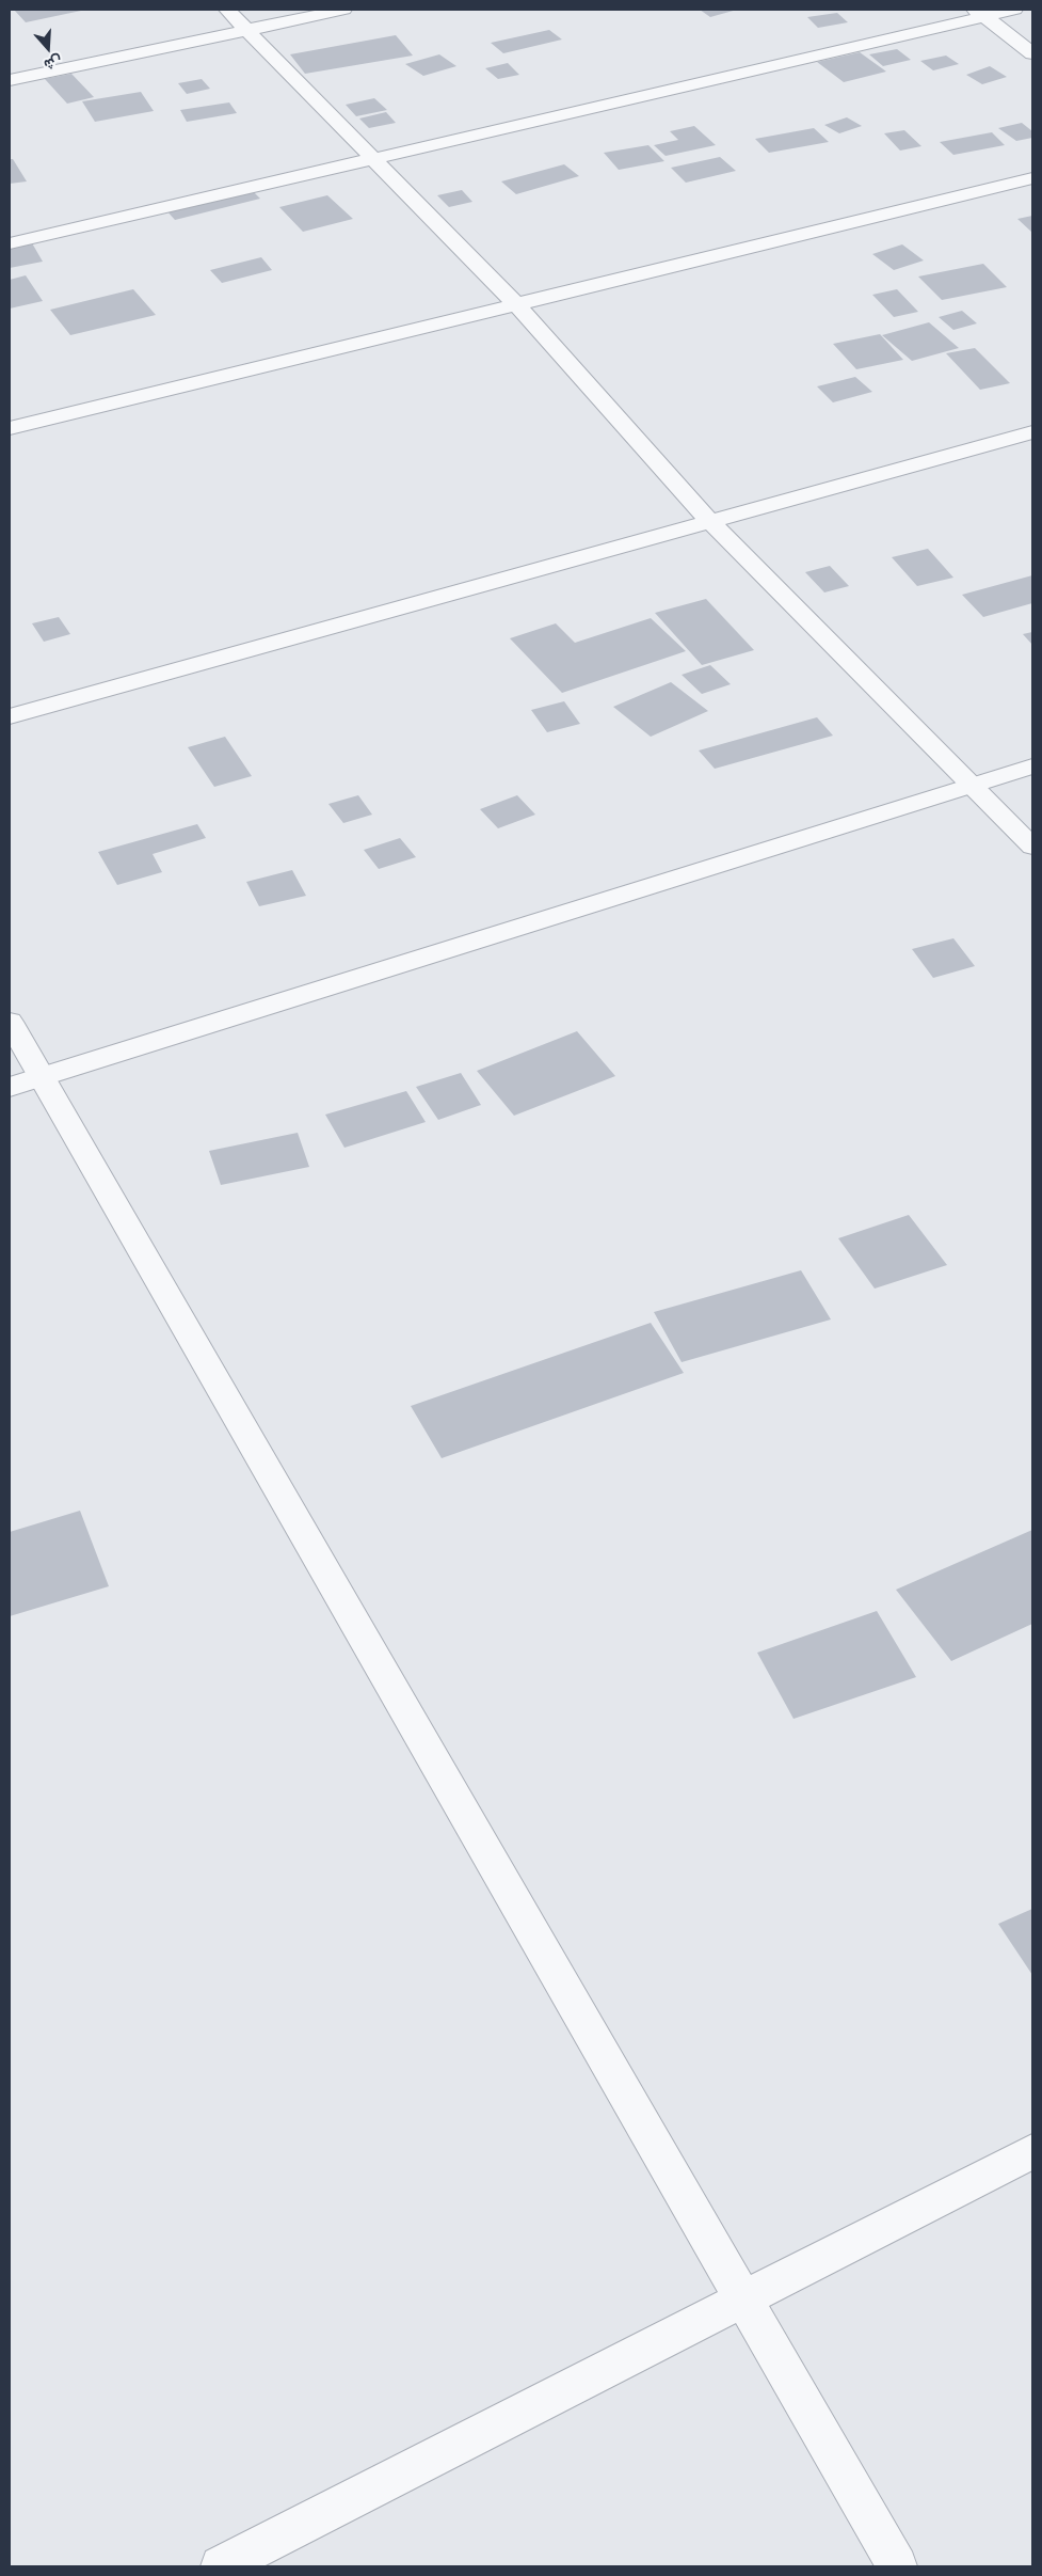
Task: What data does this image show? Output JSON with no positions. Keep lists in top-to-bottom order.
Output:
{
  "north": "bottom"
}
